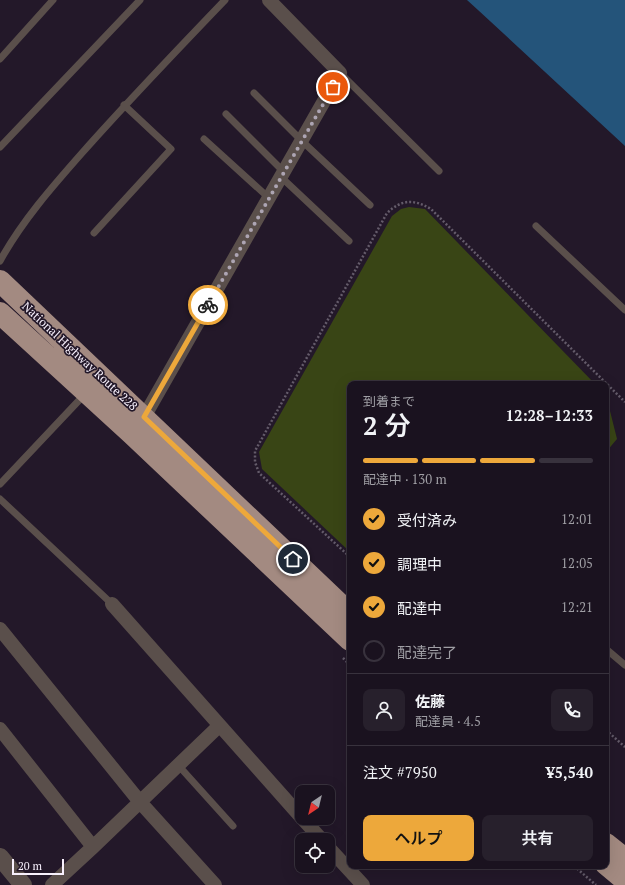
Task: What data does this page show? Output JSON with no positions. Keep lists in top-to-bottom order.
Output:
{
  "streets": {
    "highway": ["National Highway Route 228"]
  },
  "scale_bar": "20 m",
  "north": "bottom left",
  "page": {
    "heading": ["2 分", "到着まで", "12:28–12:33"],
    "panel": [
      "佐藤",
      "配達員 · 4.5",
      "注文 #7950",
      "¥5,540"
    ],
    "bar": "配達中 · 130 m",
    "list": [
      ["受付済み", "12:01"],
      ["調理中", "12:05"],
      ["配達中", "12:21"],
      "配達完了"
    ],
    "buttons": ["ヘルプ", "共有"],
    "scale": "20 m"
  }
}
